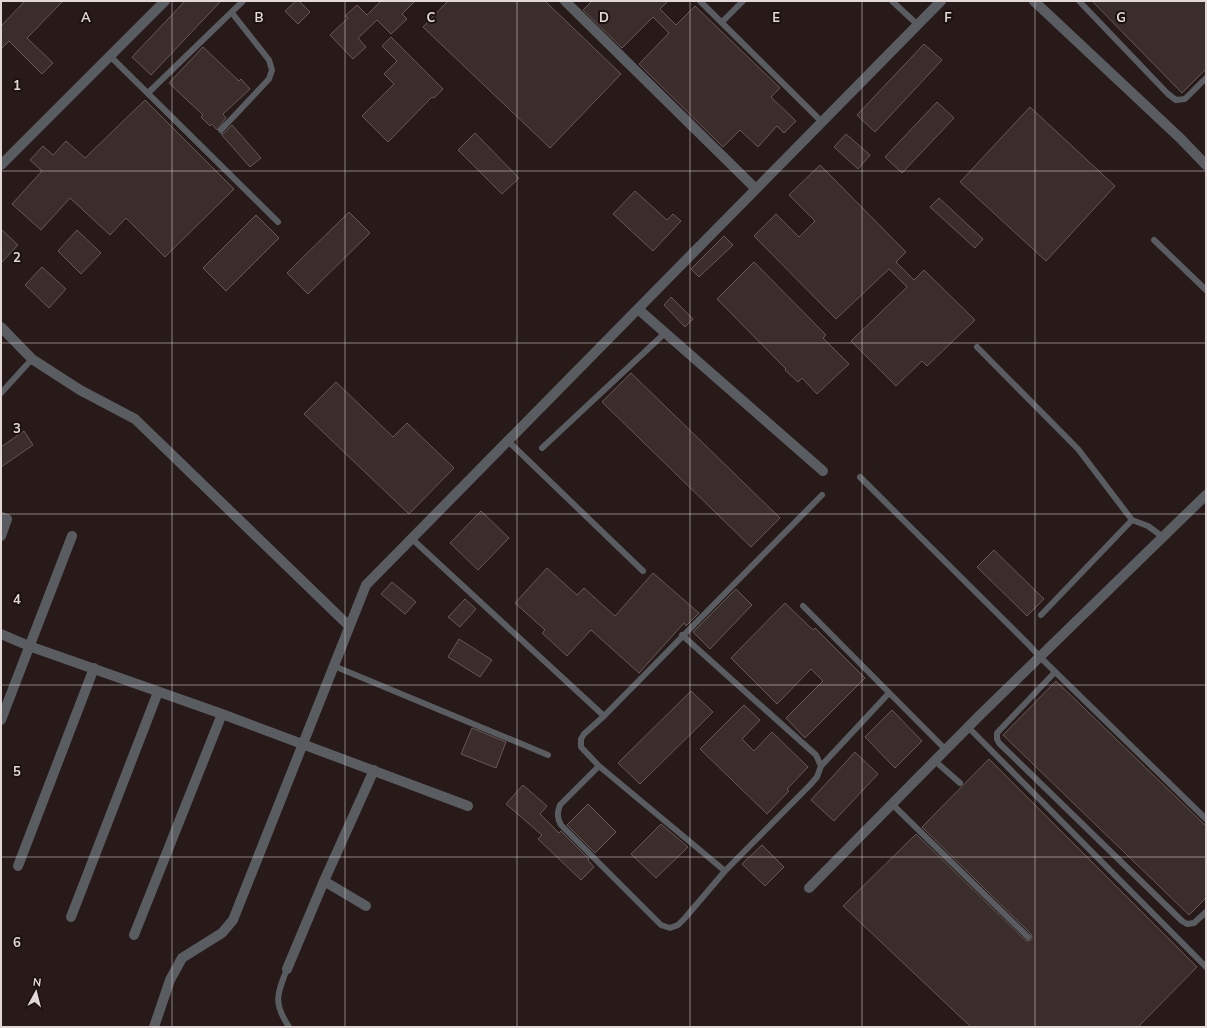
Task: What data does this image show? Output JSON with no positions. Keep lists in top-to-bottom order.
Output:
{
  "north": "top",
  "grid": {
    "columns": [
      "A",
      "B",
      "C",
      "D",
      "E",
      "F",
      "G"
    ],
    "rows": [
      "1",
      "2",
      "3",
      "4",
      "5",
      "6"
    ]
  }
}
